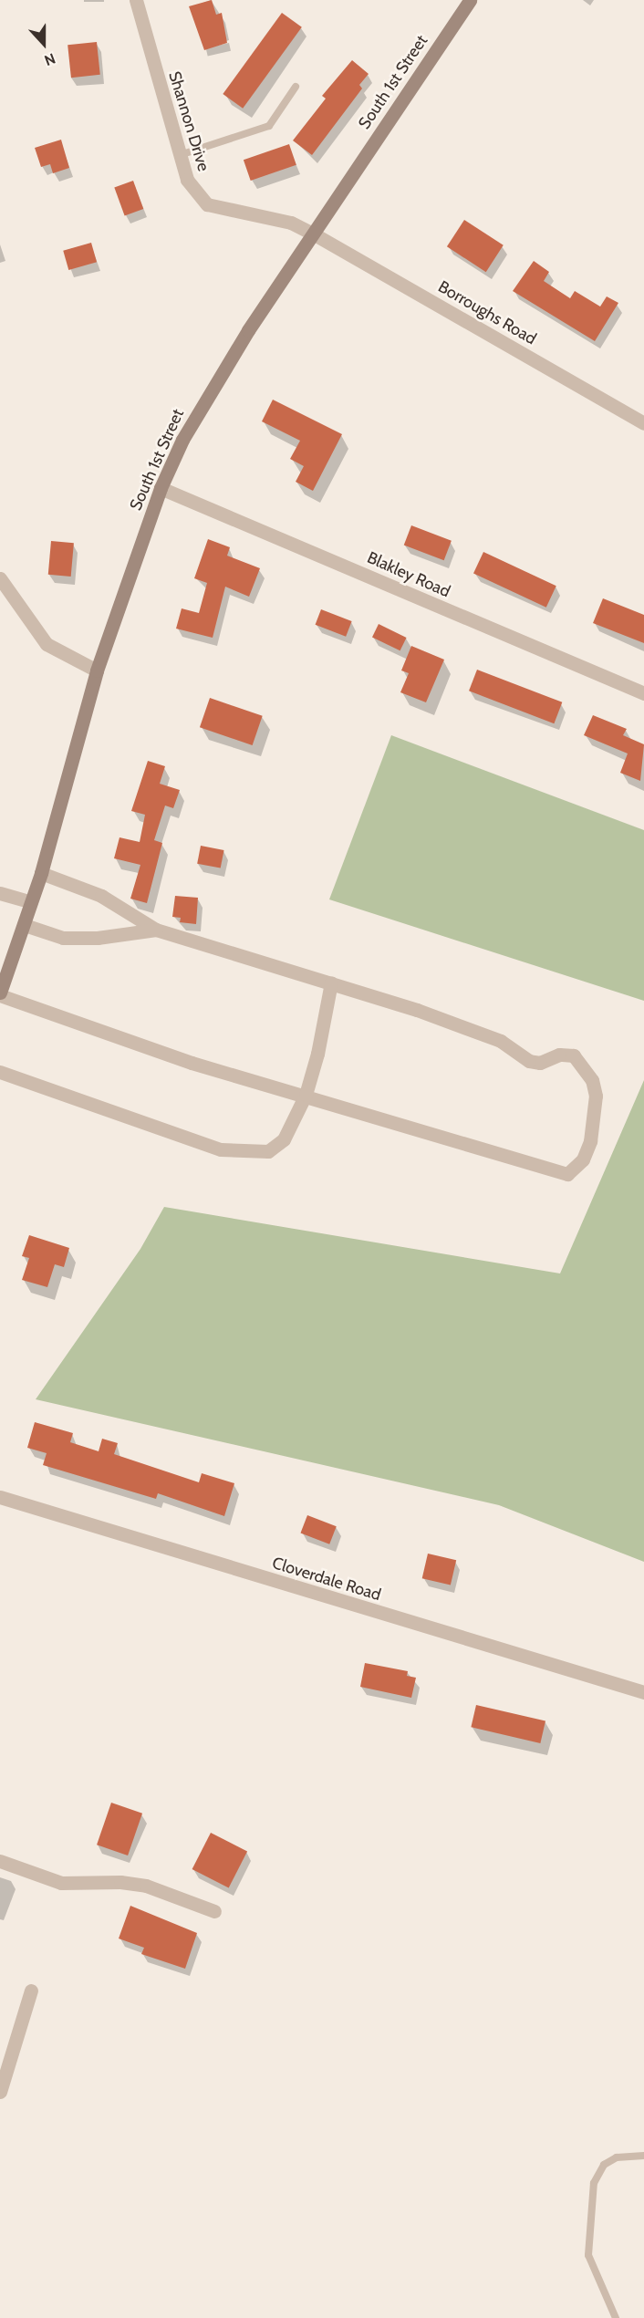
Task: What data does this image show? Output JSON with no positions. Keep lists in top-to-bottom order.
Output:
{
  "streets": {
    "main road": ["South 1st Street"],
    "street": [
      "Shannon Drive",
      "Borroughs Road",
      "Blakley Road",
      "Cloverdale Road"
    ]
  },
  "crossings": [
    ["South 1st Street", "Shannon Drive"],
    ["South 1st Street", "Borroughs Road"],
    ["South 1st Street", "Blakley Road"],
    ["Shannon Drive", "Borroughs Road"]
  ],
  "north": "bottom"
}
